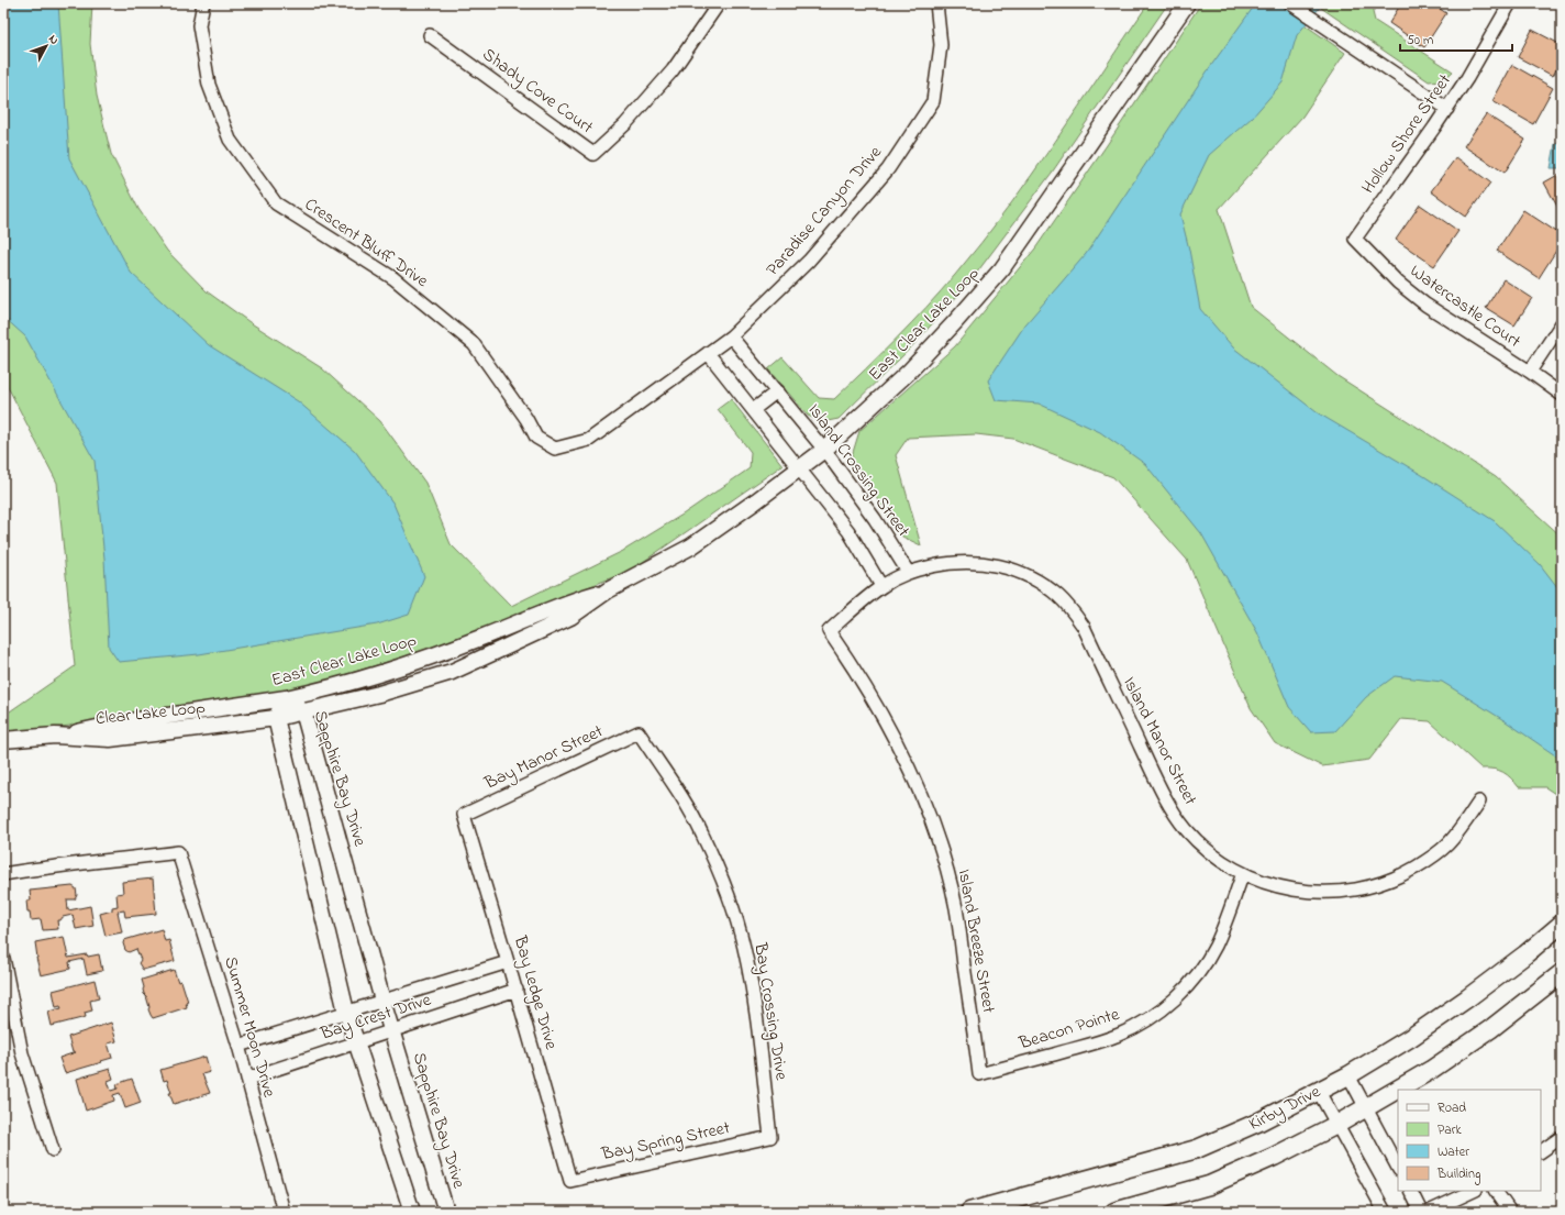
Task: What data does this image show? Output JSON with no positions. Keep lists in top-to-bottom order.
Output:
{
  "streets": {
    "main road": ["Kirby Drive"],
    "street": [
      "Shady Cove Court",
      "Hollow Shore Street",
      "Paradise Canyon Drive",
      "Crescent Bluff Drive",
      "Watercastle Court",
      "East Clear Lake Loop",
      "Island Crossing Street",
      "Clear Lake Loop",
      "Island Manor Street",
      "Bay Manor Street",
      "Sapphire Bay Drive",
      "Island Breeze Street",
      "Bay Ledge Drive",
      "Bay Crossing Drive",
      "Bay Crest Drive",
      "Summer Moon Drive",
      "Beacon Pointe",
      "Bay Spring Street"
    ]
  },
  "crossings": [
    ["Hollow Shore Street", "Watercastle Court"],
    ["Paradise Canyon Drive", "Crescent Bluff Drive"],
    ["Paradise Canyon Drive", "Island Crossing Street"],
    ["East Clear Lake Loop", "Island Crossing Street"],
    ["East Clear Lake Loop", "Clear Lake Loop"],
    ["East Clear Lake Loop", "Sapphire Bay Drive"],
    ["Island Crossing Street", "Island Manor Street"],
    ["Island Manor Street", "Island Breeze Street"],
    ["Island Manor Street", "Beacon Pointe"],
    ["Bay Manor Street", "Bay Ledge Drive"],
    ["Bay Manor Street", "Bay Crossing Drive"],
    ["Sapphire Bay Drive", "Bay Crest Drive"],
    ["Island Breeze Street", "Beacon Pointe"],
    ["Bay Ledge Drive", "Bay Crest Drive"],
    ["Bay Ledge Drive", "Bay Spring Street"],
    ["Bay Crossing Drive", "Bay Spring Street"],
    ["Bay Crest Drive", "Summer Moon Drive"]
  ],
  "legend": [
    "Road",
    "Park",
    "Water",
    "Building"
  ],
  "scale_bar": "50 m",
  "north": "top right"
}
